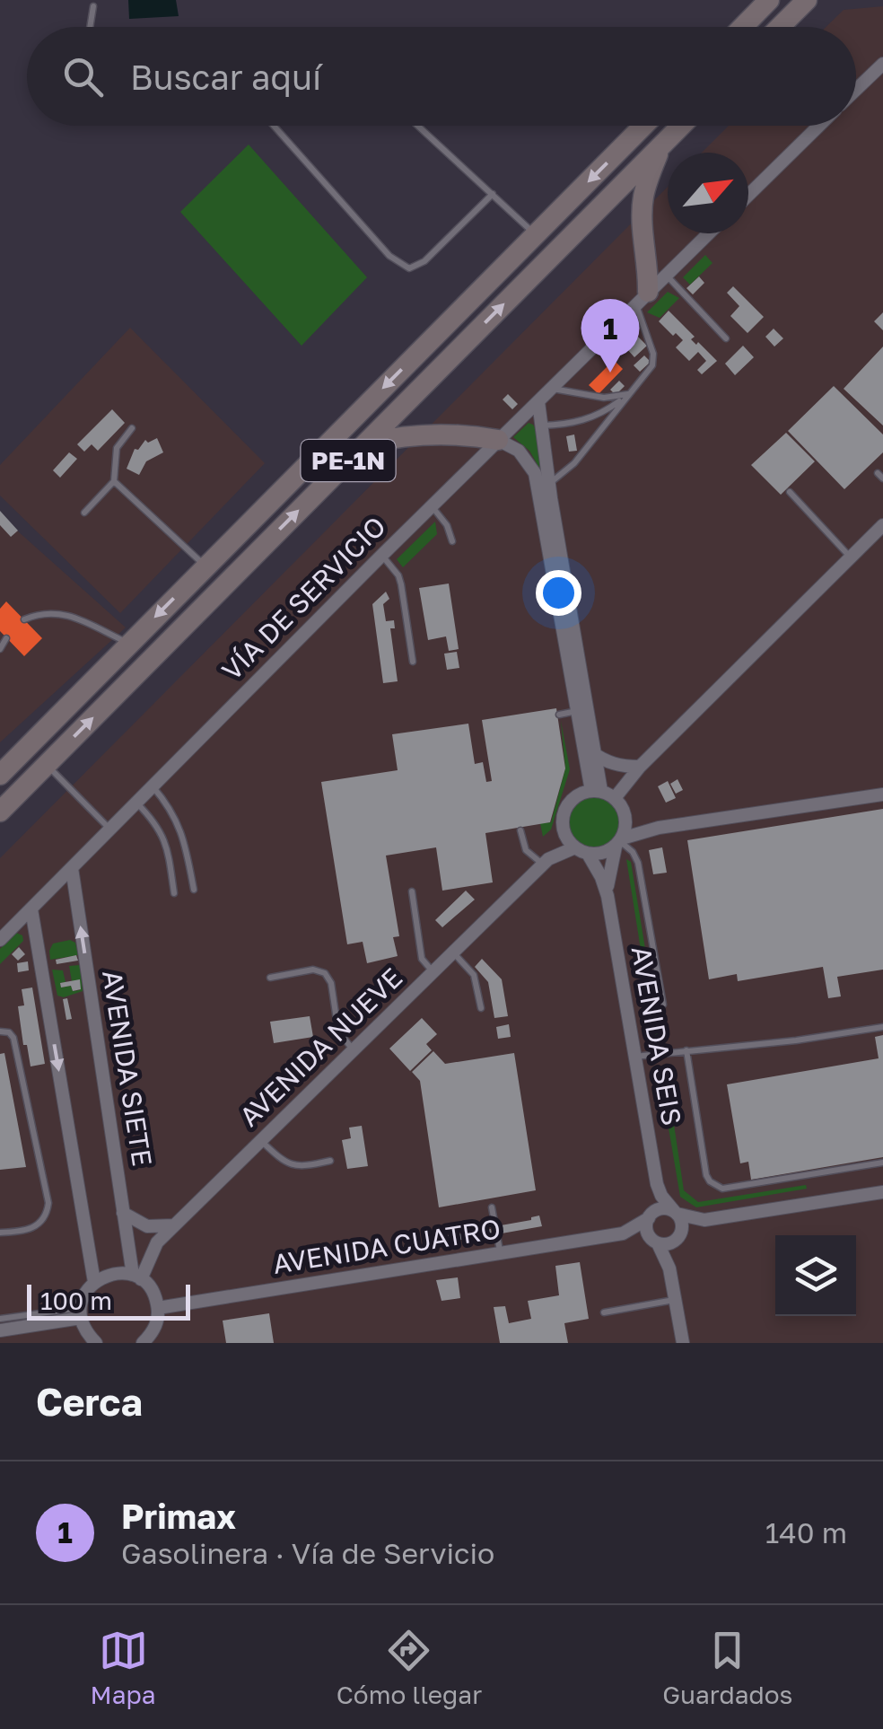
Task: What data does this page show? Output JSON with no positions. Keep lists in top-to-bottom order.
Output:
{
  "streets": {
    "highway": ["PE-1N"],
    "street": [
      "VÍA DE SERVICIO",
      "AVENIDA SEIS",
      "AVENIDA NUEVE",
      "AVENIDA SIETE",
      "AVENIDA CUATRO"
    ]
  },
  "crossings": [
    ["VÍA DE SERVICIO", "AVENIDA SIETE"],
    ["AVENIDA SEIS", "AVENIDA NUEVE"],
    ["AVENIDA NUEVE", "AVENIDA SIETE"]
  ],
  "scale_bar": "100 m",
  "north": "top right",
  "page": {
    "search": "Buscar aquí",
    "pins": "1",
    "scale": "100 m",
    "heading": "Cerca",
    "list": [
      {
        "mark": "1",
        "name": "Primax",
        "note": "Gasolinera · Vía de Servicio",
        "value": "140 m"
      }
    ],
    "nav": ["Mapa", "Cómo llegar", "Guardados"]
  }
}
